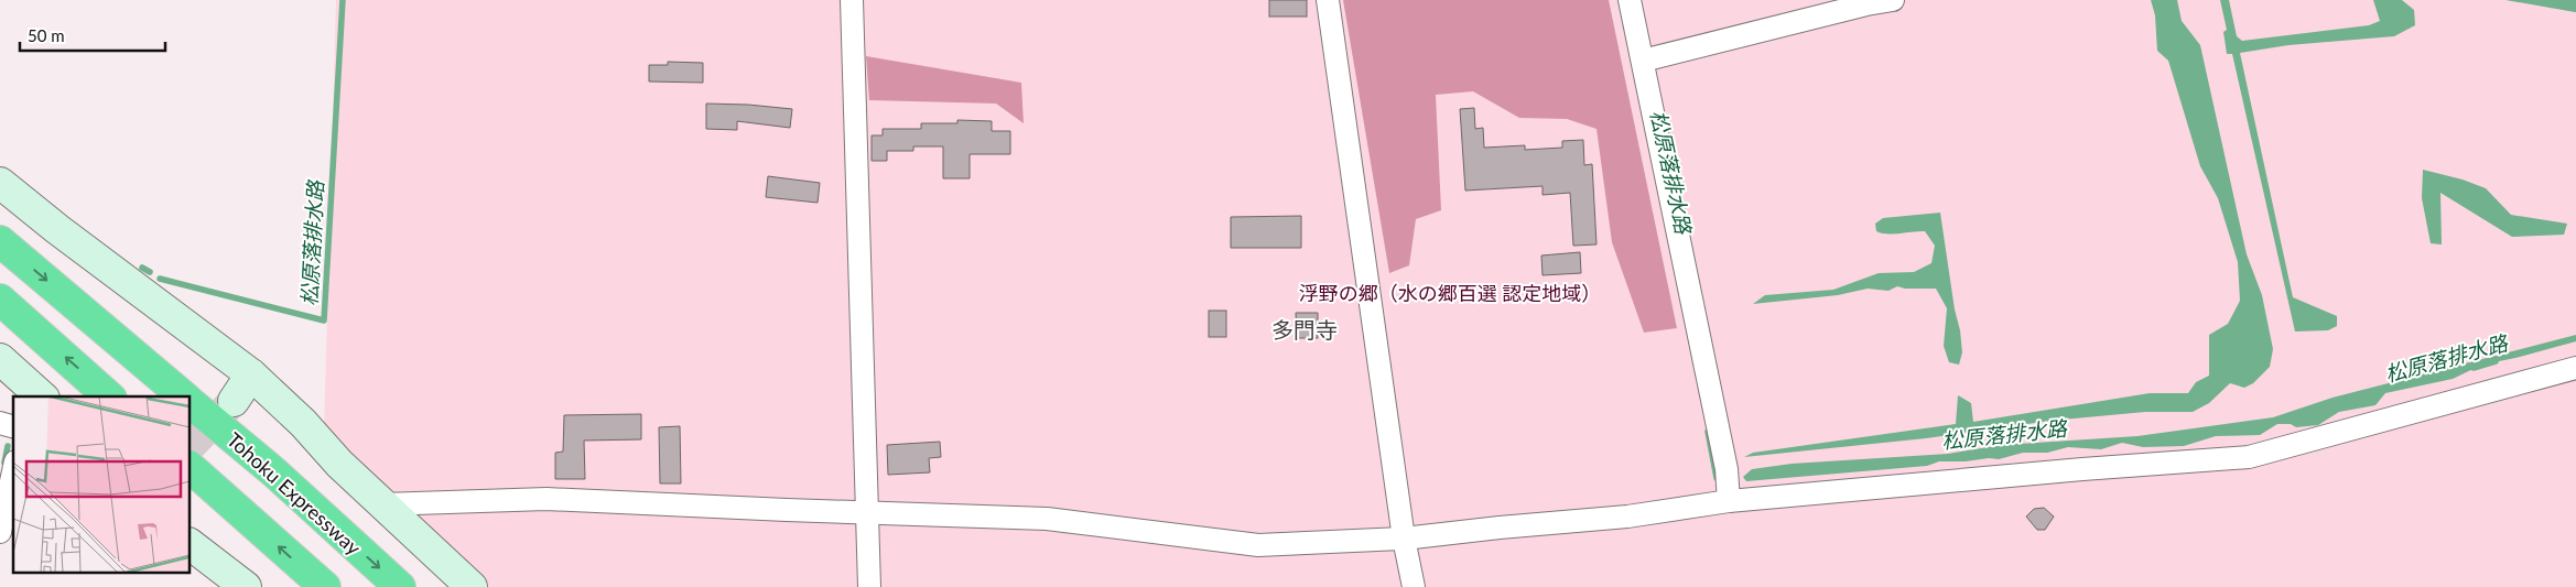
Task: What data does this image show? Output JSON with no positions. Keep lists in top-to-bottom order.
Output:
{
  "streets": {
    "highway": ["Tohoku Expressway"]
  },
  "districts": ["多門寺"],
  "water": ["松原落排水路"],
  "parks": ["浮野の郷（水の郷百選 認定地域）"],
  "scale_bar": "50 m"
}
